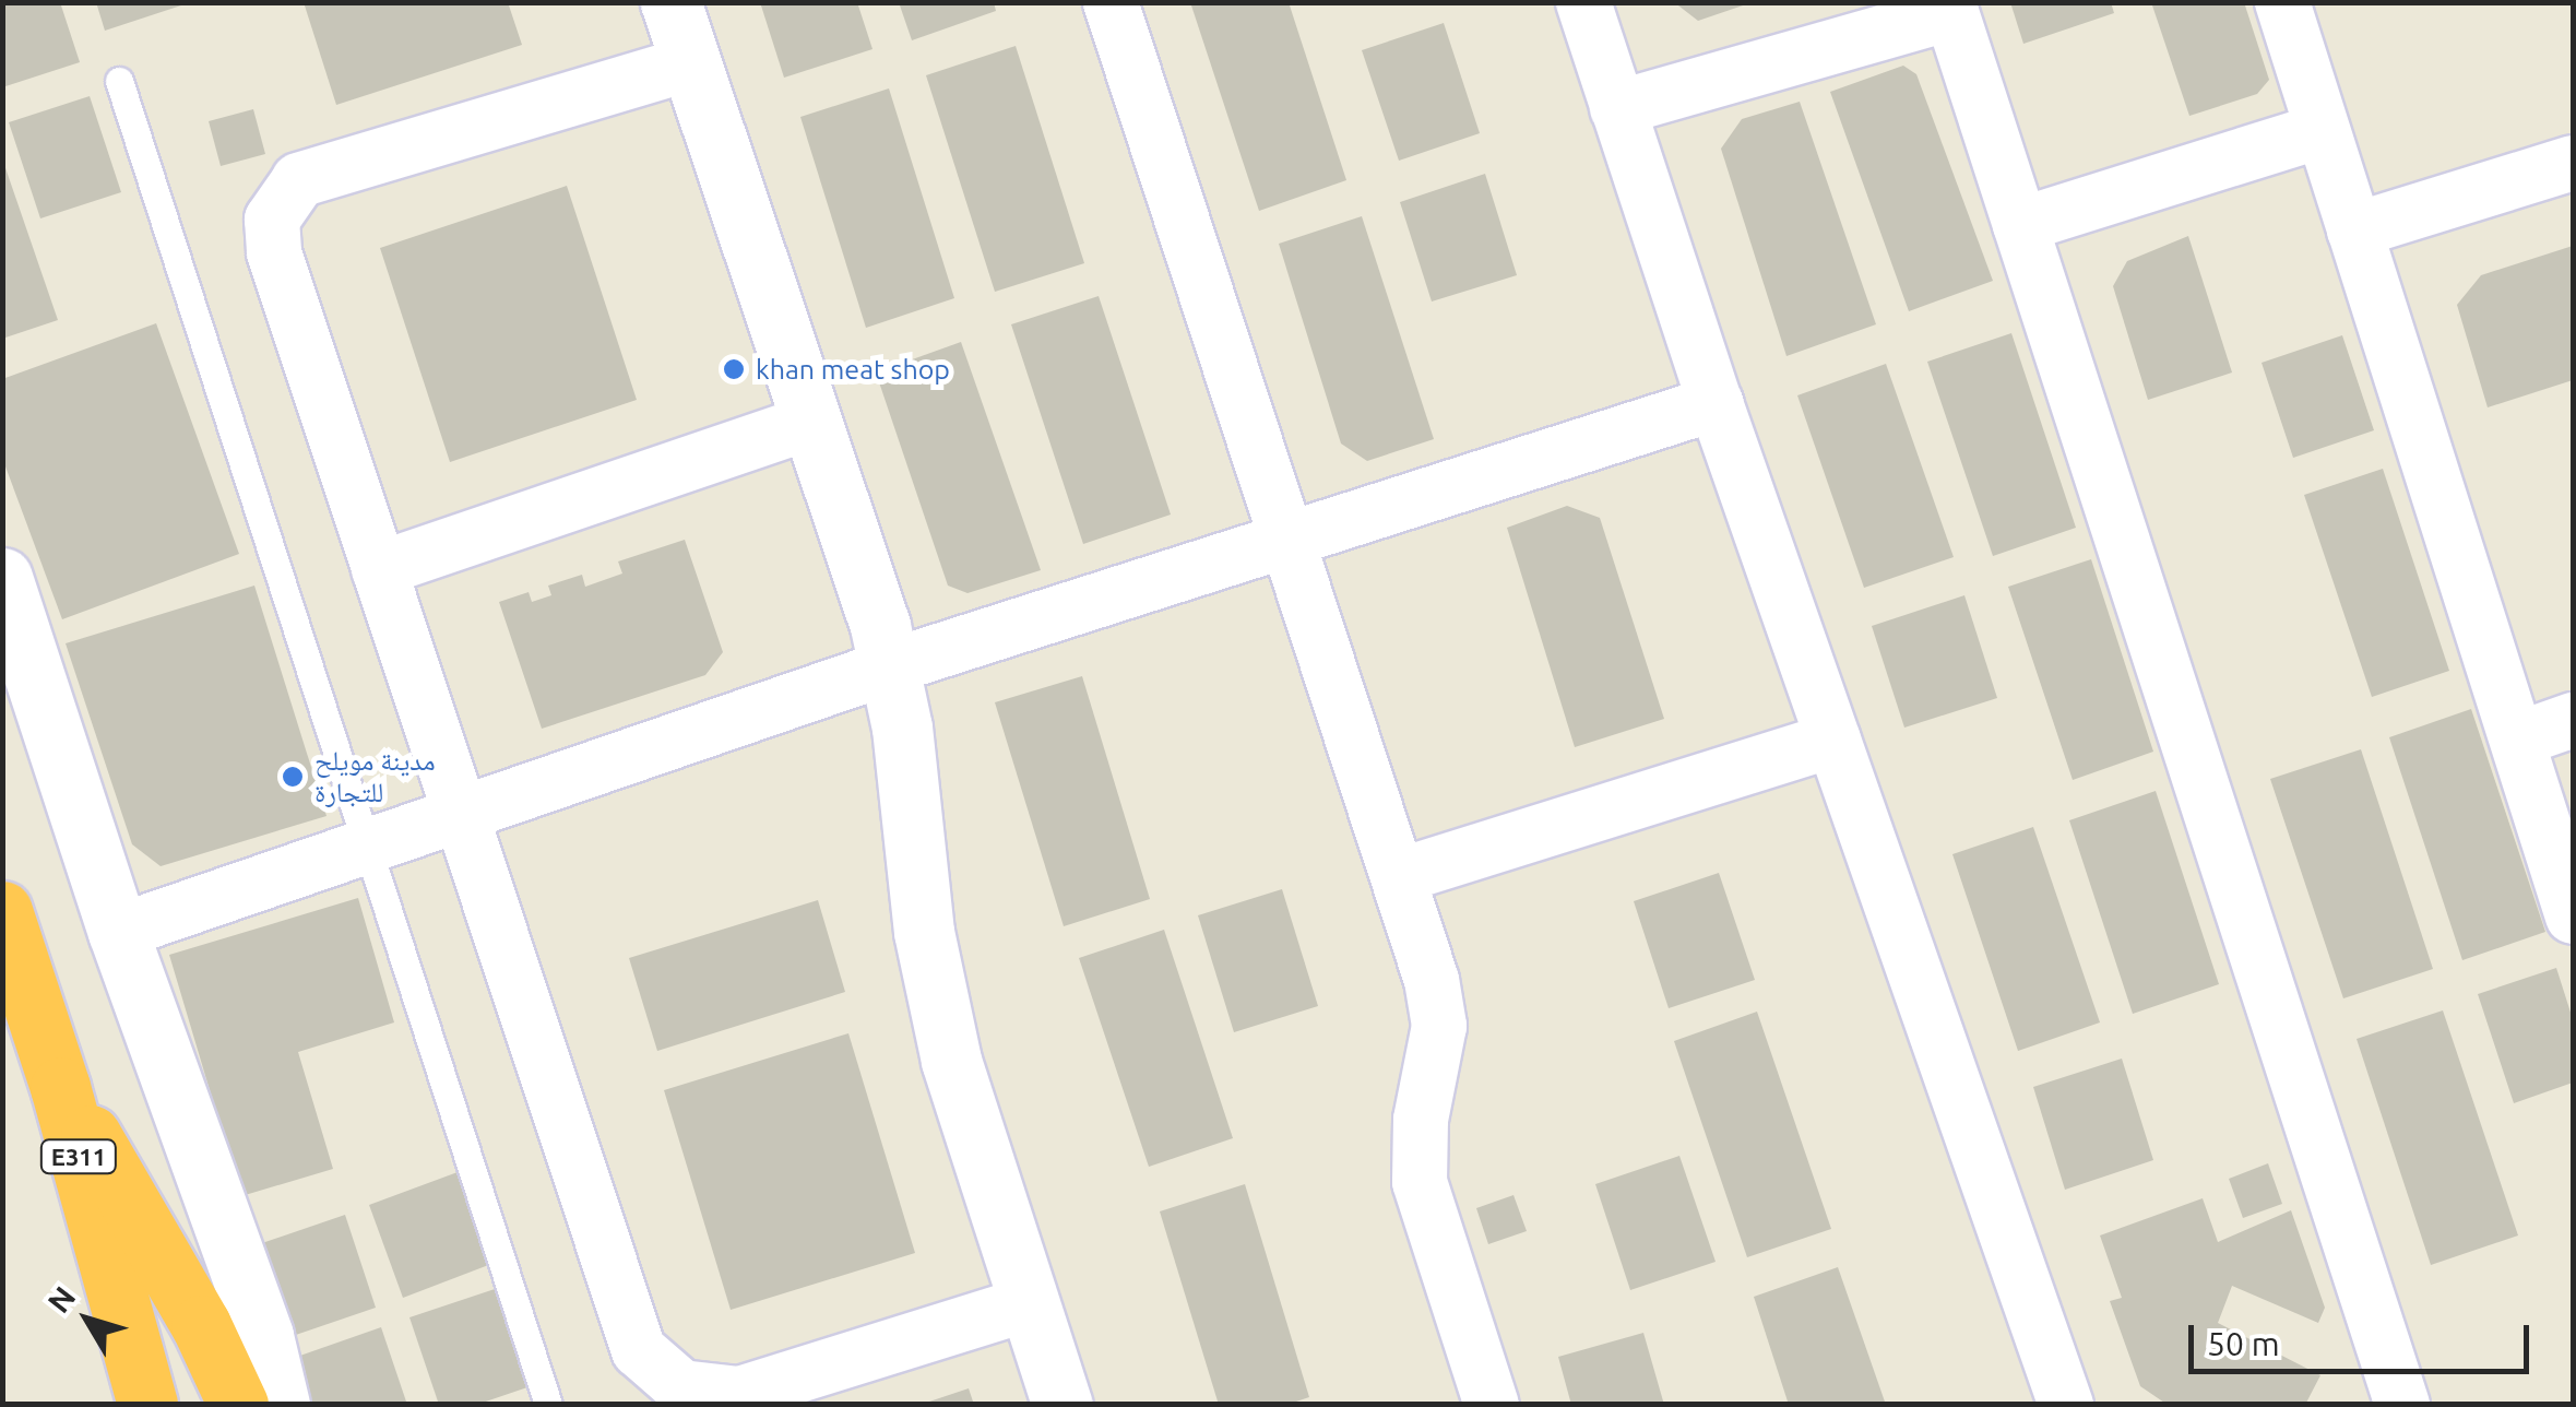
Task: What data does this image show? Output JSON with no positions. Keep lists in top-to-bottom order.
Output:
{
  "streets": {
    "highway": ["E311"]
  },
  "places": ["khan meat shop", "مدينة مويلح للتجارة"],
  "scale_bar": "50 m",
  "north": "top left"
}
